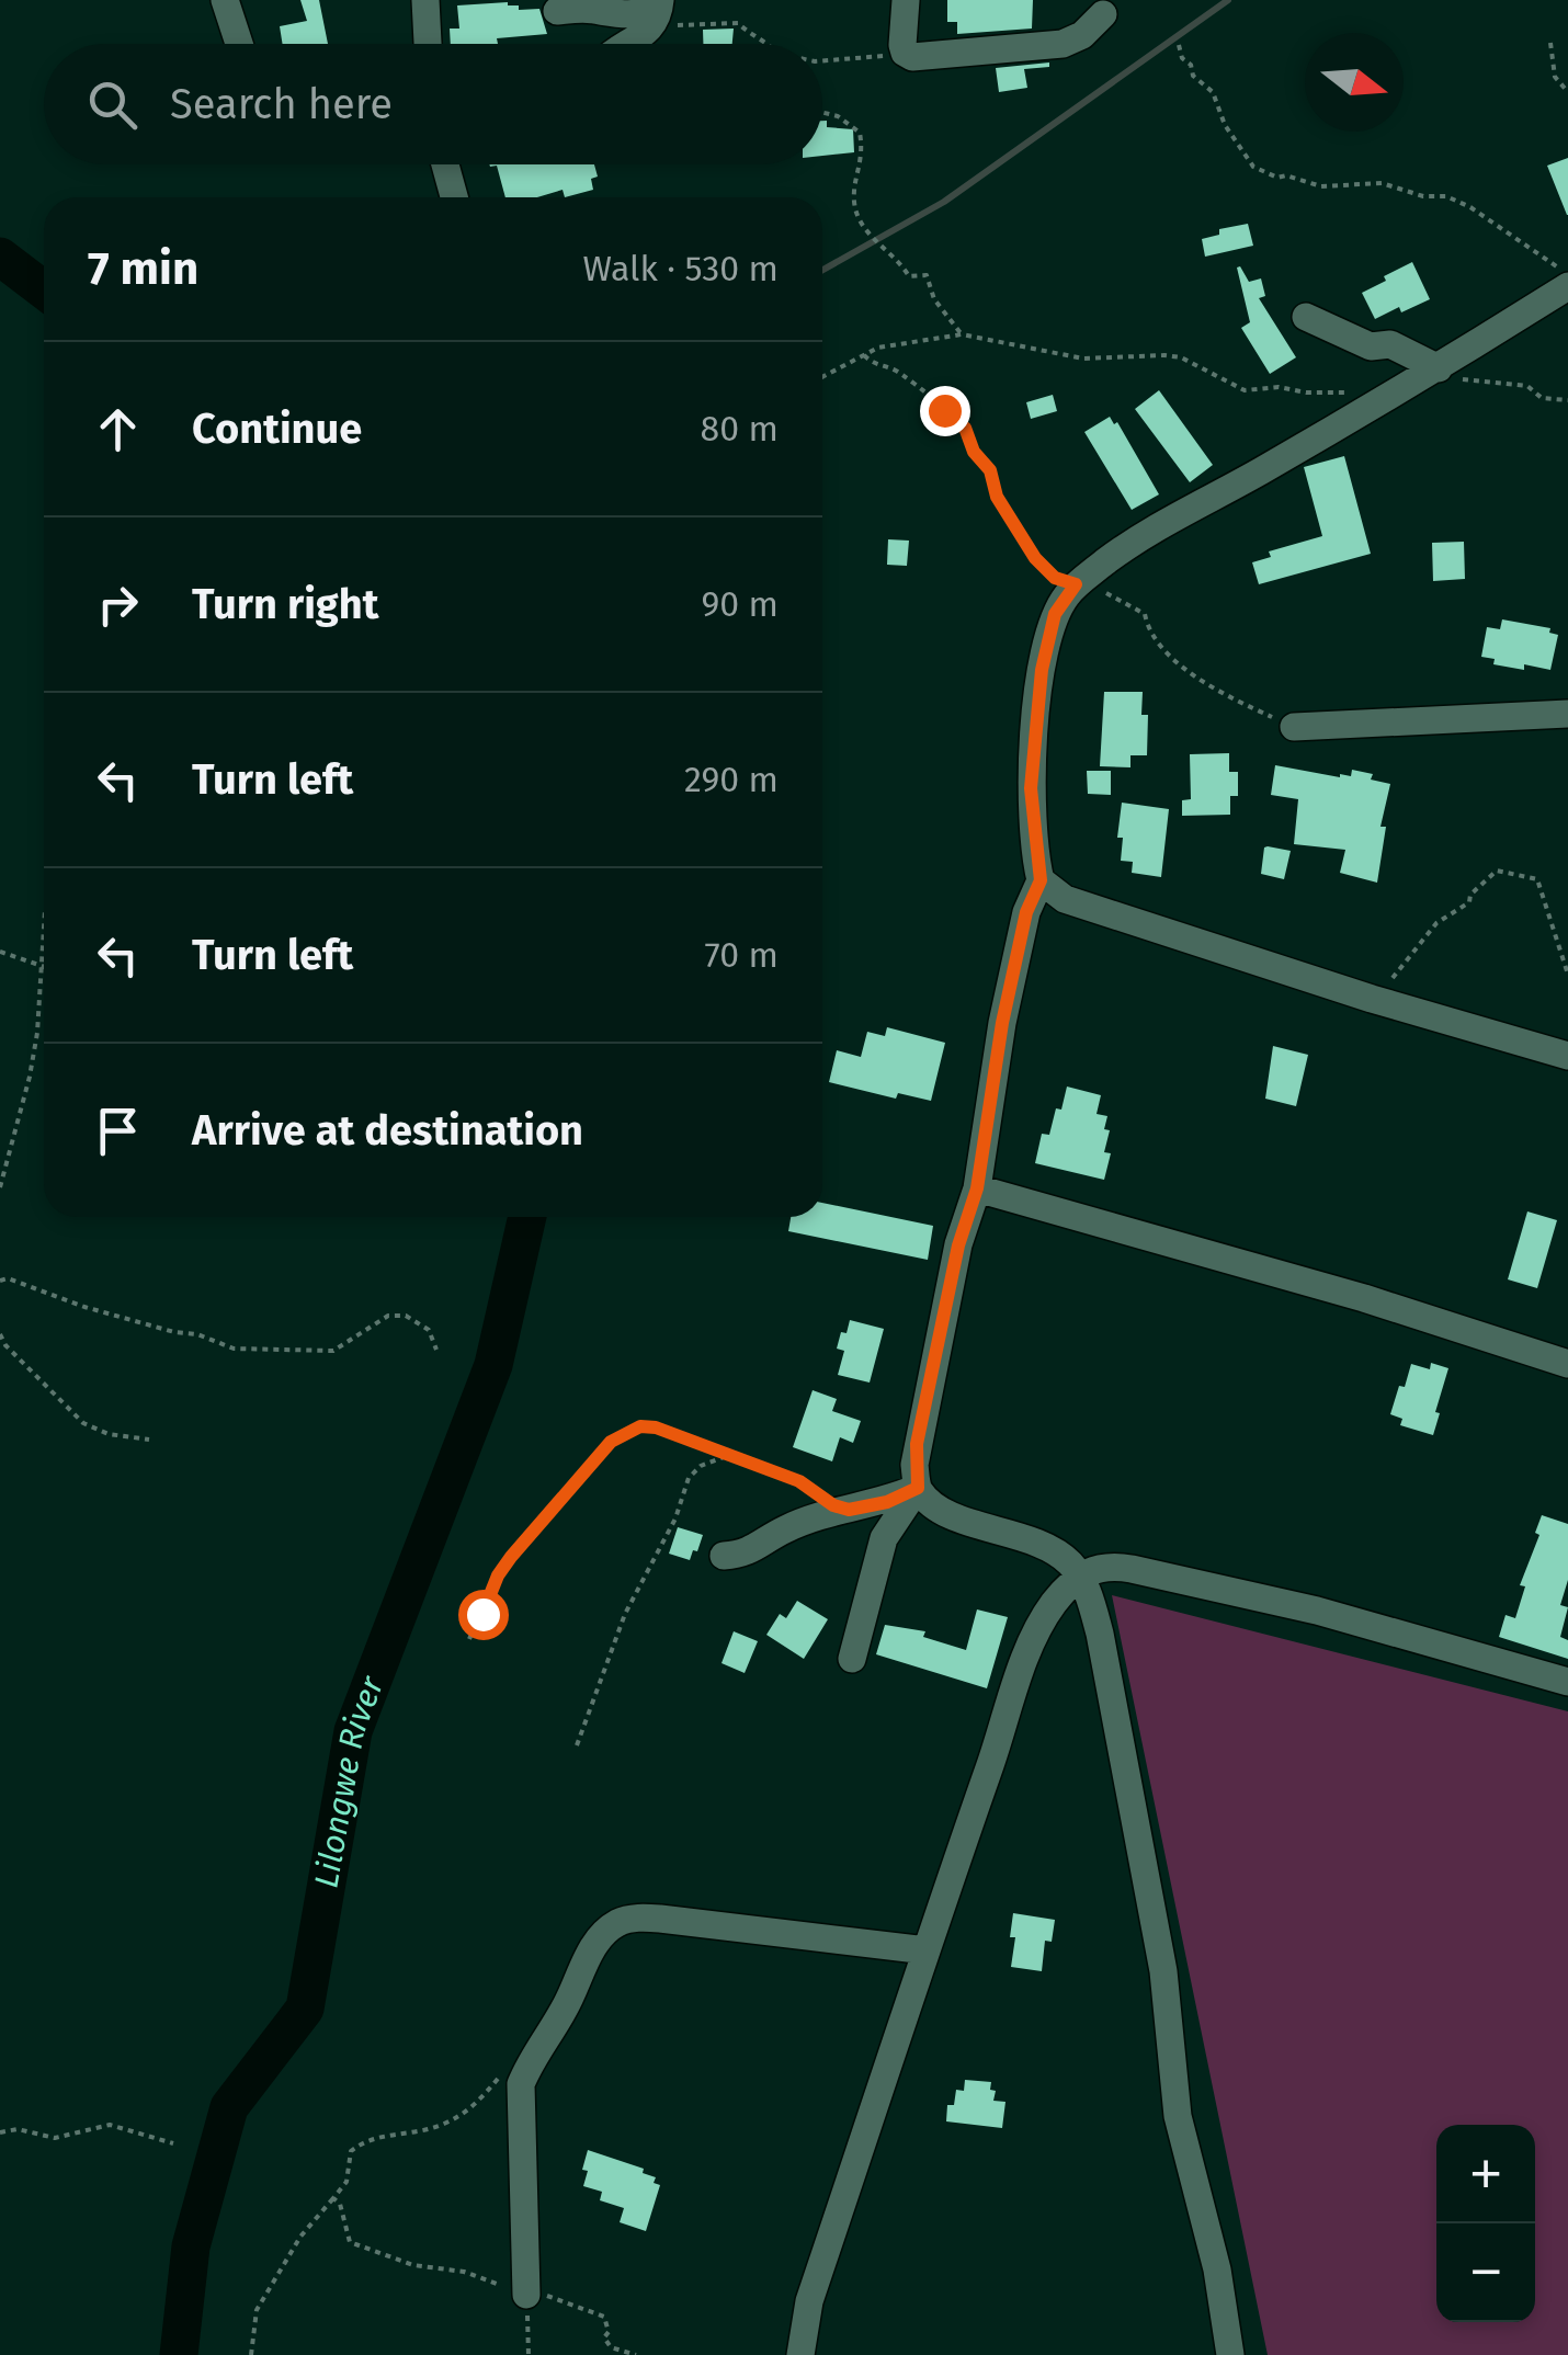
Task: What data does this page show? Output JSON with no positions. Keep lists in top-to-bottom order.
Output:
{
  "water": ["Lilongwe River"],
  "north": "right",
  "page": {
    "search": "Search here",
    "heading": ["7 min", "Walk · 530 m"],
    "list": [
      ["Continue", "80 m"],
      ["Turn right", "90 m"],
      ["Turn left", "290 m"],
      ["Turn left", "70 m"],
      "Arrive at destination"
    ],
    "map_buttons": ["+", "−"]
  }
}
